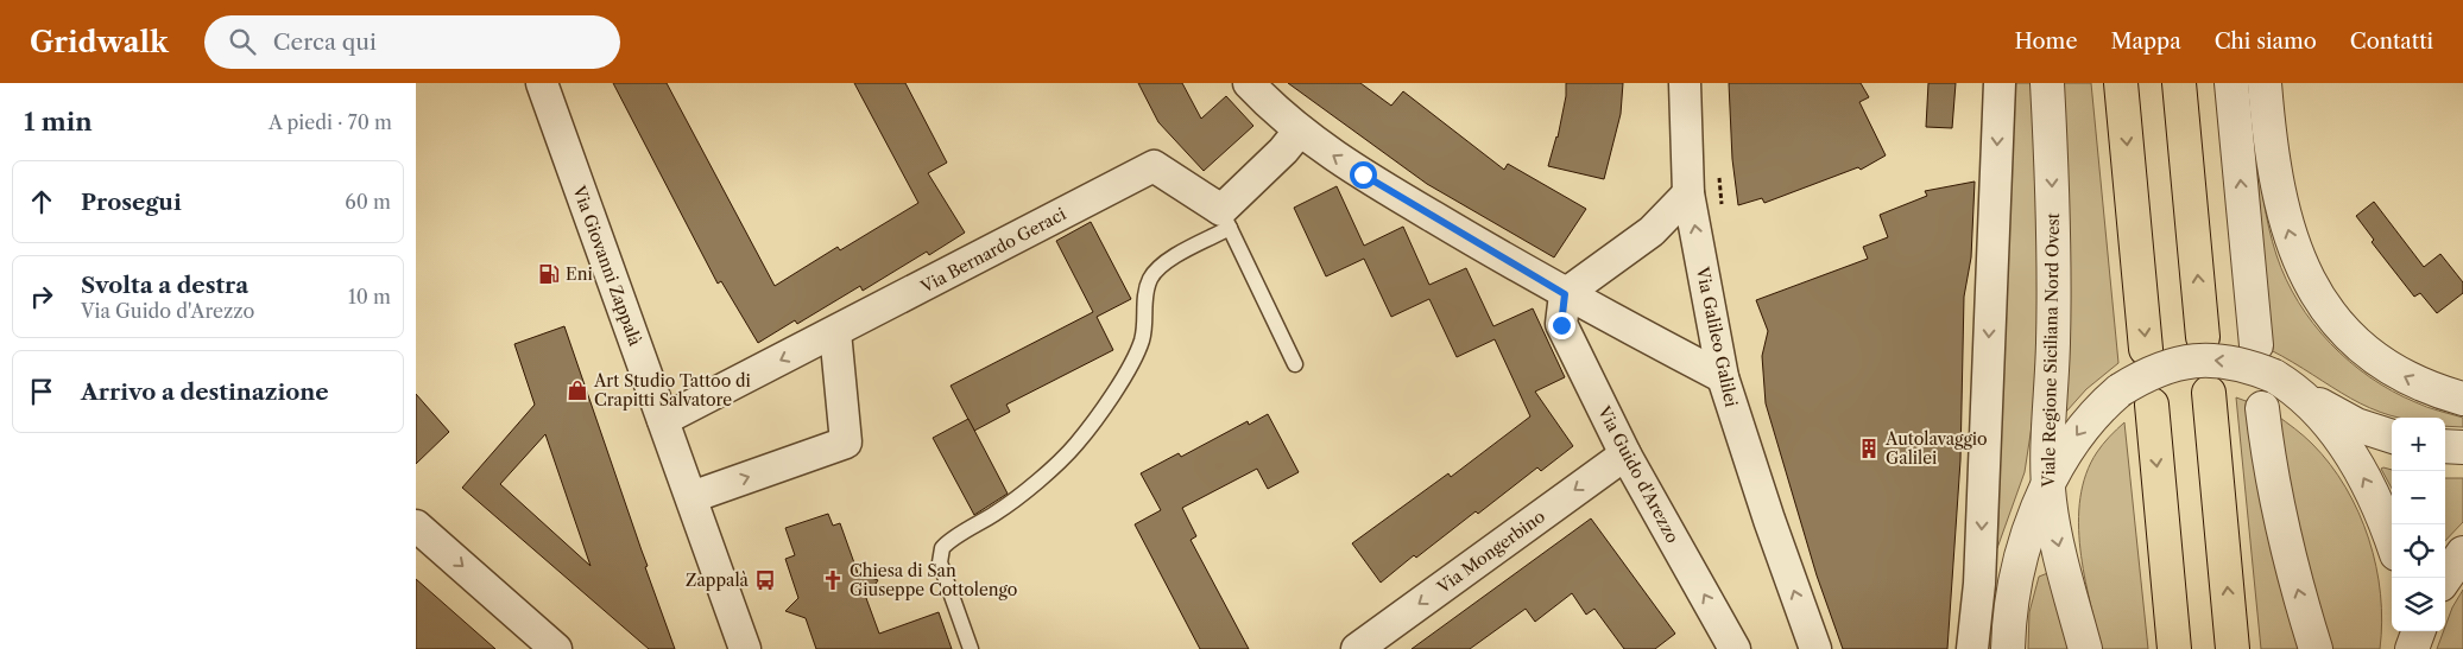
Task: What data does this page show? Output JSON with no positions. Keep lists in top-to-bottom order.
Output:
{
  "streets": {
    "street": [
      "Via Bernardo Geraci",
      "Via Giovanni Zappalà",
      "Via Galileo Galilei",
      "Viale Regione Siciliana Nord Ovest",
      "Via Guido d'Arezzo",
      "Via Mongerbino"
    ]
  },
  "crossings": [
    ["Via Bernardo Geraci", "Via Giovanni Zappalà"],
    ["Via Guido d'Arezzo", "Via Mongerbino"]
  ],
  "one_way": ["Via Guido d'Arezzo", "Via Mongerbino"],
  "places": {
    "fuel station": ["Eni"],
    "shop": ["Art Studio Tattoo di Crapitti Salvatore"],
    "building": ["Autolavaggio Galilei"],
    "bus stop": ["Zappalà"],
    "church": ["Chiesa di San Giuseppe Cottolengo"]
  },
  "page": {
    "header": "Gridwalk",
    "search": "Cerca qui",
    "nav": [
      "Home",
      "Mappa",
      "Chi siamo",
      "Contatti"
    ],
    "heading": ["1 min", "A piedi · 70 m"],
    "list": [
      ["Prosegui", "60 m"],
      ["Svolta a destra", "Via Guido d'Arezzo", "10 m"],
      "Arrivo a destinazione"
    ],
    "map_buttons": ["+", "−"]
  }
}
